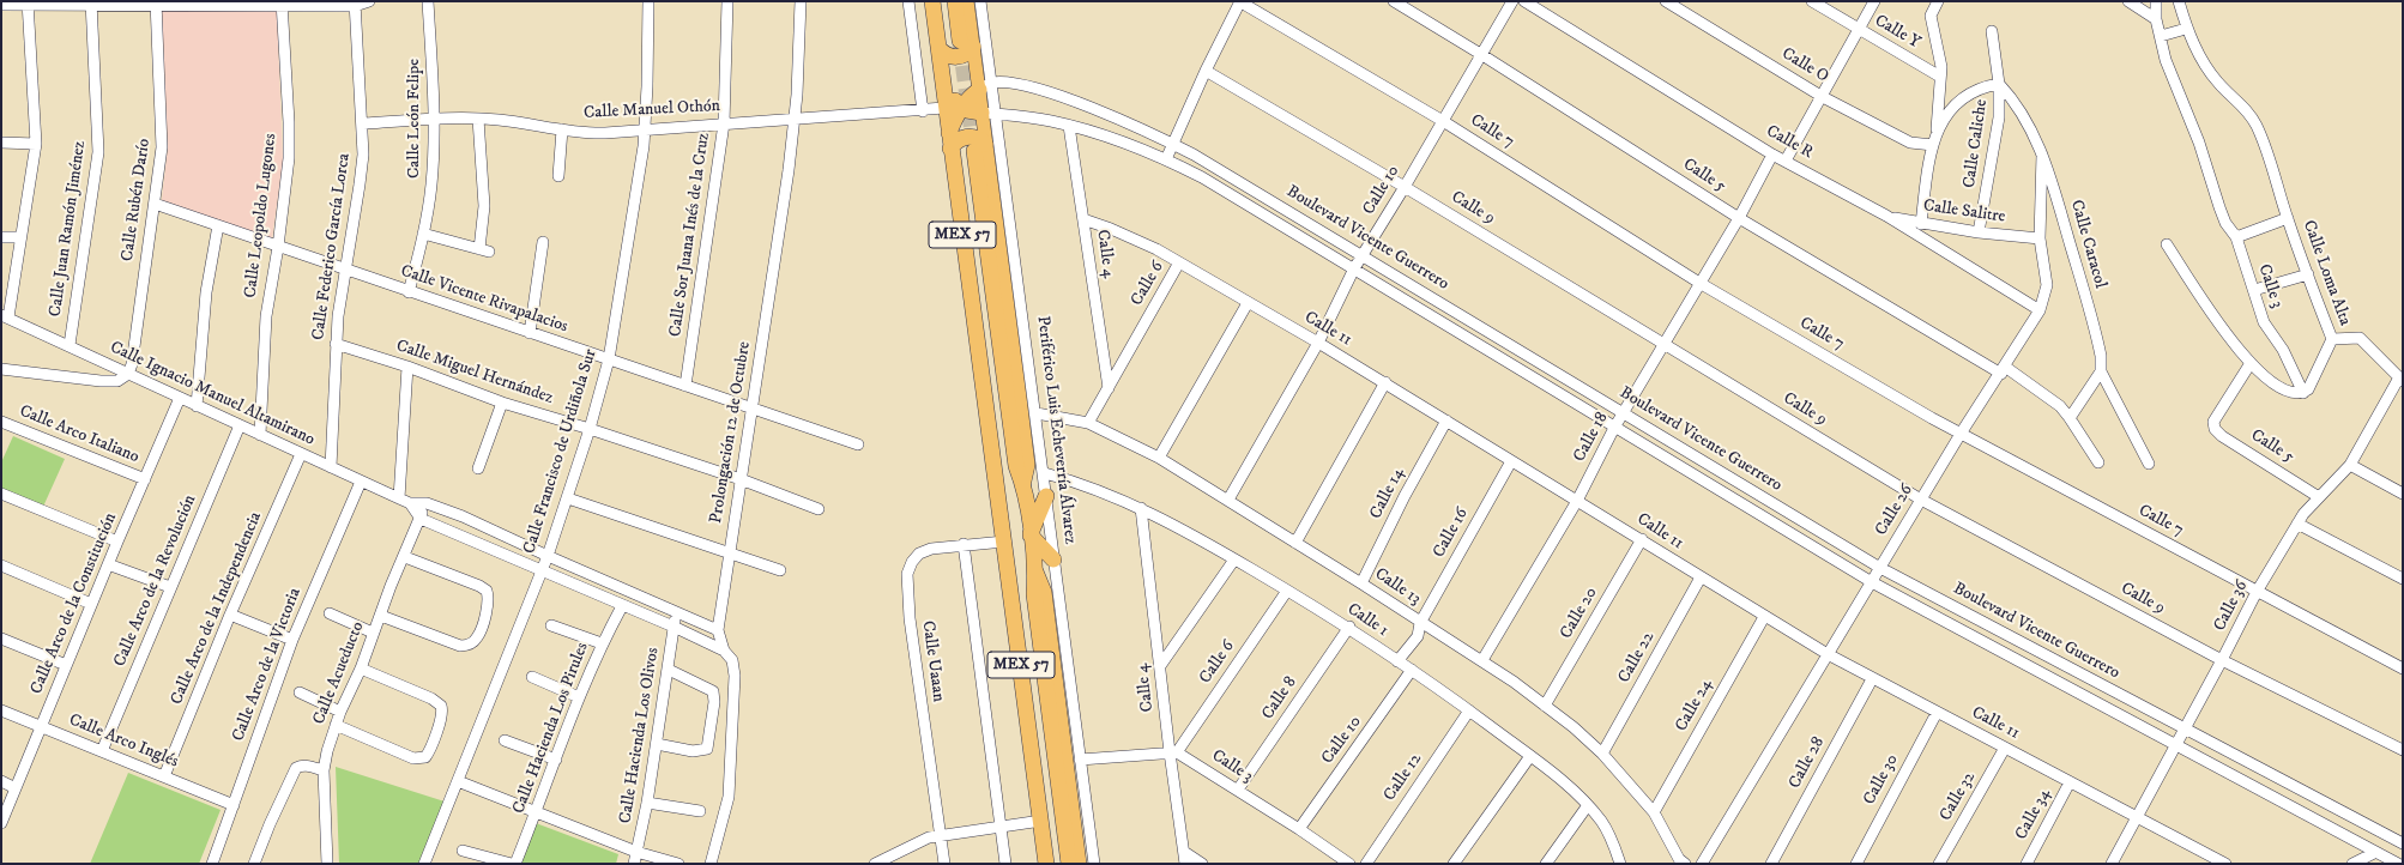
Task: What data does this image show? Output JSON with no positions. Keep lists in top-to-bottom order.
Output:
{
  "streets": {
    "highway": ["MEX 57", "Periférico Luis Echeverría Álvarez"],
    "street": [
      "Calle Y",
      "Calle O",
      "Calle Manuel Othón",
      "Calle León Felipe",
      "Calle 7",
      "Calle R",
      "Calle Caliche",
      "Calle 5",
      "Calle 10",
      "Calle Rubén Darío",
      "Calle 9",
      "Calle Salitre",
      "Calle Leopoldo Lugones",
      "Calle Juan Ramón Jiménez",
      "Calle Sor Juana Inés de la Cruz",
      "Boulevard Vicente Guerrero",
      "Calle Caracol",
      "Calle Federico García Lorca",
      "Calle 4",
      "Calle Loma Alta",
      "Calle 6",
      "Calle 3",
      "Calle Vicente Rivapalacios",
      "Calle 11",
      "Calle Miguel Hernández",
      "Calle Ignacio Manuel Altamirano",
      "Prolongación 12 de Octubre",
      "Calle Arco Italiano",
      "Calle 18",
      "Calle Francisco de Urdiñola Sur",
      "Calle 14",
      "Calle 26",
      "Calle 16",
      "Calle Arco de la Revolución",
      "Calle 13",
      "Calle Arco de la Constitución",
      "Calle 36",
      "Calle Arco de la Independencia",
      "Calle 20",
      "Calle 1",
      "Calle 22",
      "Calle Uaaan",
      "Calle Arco de la Victoria",
      "Calle Acueducto",
      "Calle 8",
      "Calle 24",
      "Calle Hacienda Los Pirules",
      "Calle Hacienda Los Olivos",
      "Calle Arco Inglés",
      "Calle 28",
      "Calle 12",
      "Calle 30",
      "Calle 32",
      "Calle 34"
    ]
  },
  "crossings": [
    ["Calle Manuel Othón", "Calle León Felipe"],
    ["Calle Manuel Othón", "Calle Sor Juana Inés de la Cruz"],
    ["Calle Manuel Othón", "MEX 57"],
    ["Calle Manuel Othón", "Calle Federico García Lorca"],
    ["Calle Manuel Othón", "Prolongación 12 de Octubre"],
    ["Calle Manuel Othón", "Calle Francisco de Urdiñola Sur"],
    ["Calle León Felipe", "Calle Vicente Rivapalacios"],
    ["Calle 7", "Calle 10"],
    ["Calle 7", "Calle 18"],
    ["Calle 7", "Calle 26"],
    ["Calle 7", "Calle 36"],
    ["Calle R", "Calle Salitre"],
    ["Calle R", "Calle 18"],
    ["Calle R", "Calle 26"],
    ["Calle Caliche", "Calle Salitre"],
    ["Calle Caliche", "Calle Caracol"],
    ["Calle 5", "Calle 10"],
    ["Calle 5", "Calle 18"],
    ["Calle 5", "Calle 26"],
    ["Calle 5", "Calle 36"],
    ["Calle 10", "Calle 9"],
    ["Calle 10", "Boulevard Vicente Guerrero"],
    ["Calle 10", "Calle 3"],
    ["Calle 10", "Calle 11"],
    ["Calle 10", "Calle 13"],
    ["Calle 10", "Calle 1"],
    ["Calle Rubén Darío", "Calle Vicente Rivapalacios"],
    ["Calle Rubén Darío", "Calle Ignacio Manuel Altamirano"],
    ["Calle 9", "Calle 18"],
    ["Calle 9", "Calle 26"],
    ["Calle 9", "Calle 36"],
    ["Calle Salitre", "Calle 26"],
    ["Calle Leopoldo Lugones", "Calle Vicente Rivapalacios"],
    ["Calle Leopoldo Lugones", "Calle Ignacio Manuel Altamirano"],
    ["Calle Juan Ramón Jiménez", "Calle Ignacio Manuel Altamirano"],
    ["Calle Sor Juana Inés de la Cruz", "Calle Vicente Rivapalacios"],
    ["MEX 57", "Calle Uaaan"],
    ["Boulevard Vicente Guerrero", "Calle 4"],
    ["Boulevard Vicente Guerrero", "Periférico Luis Echeverría Álvarez"],
    ["Boulevard Vicente Guerrero", "Calle 18"],
    ["Boulevard Vicente Guerrero", "Calle 26"],
    ["Boulevard Vicente Guerrero", "Calle 36"],
    ["Calle Caracol", "Calle 26"],
    ["Calle Federico García Lorca", "Calle Vicente Rivapalacios"],
    ["Calle Federico García Lorca", "Calle Miguel Hernández"],
    ["Calle Federico García Lorca", "Calle Ignacio Manuel Altamirano"],
    ["Calle 4", "Calle 6"],
    ["Calle 4", "Calle 3"],
    ["Calle 4", "Calle 11"],
    ["Calle 4", "Calle 1"],
    ["Calle Loma Alta", "Calle 36"],
    ["Calle 6", "Calle 3"],
    ["Calle 6", "Calle 11"],
    ["Calle 6", "Calle 13"],
    ["Calle 6", "Calle 1"],
    ["Calle 3", "Calle 8"],
    ["Calle Vicente Rivapalacios", "Prolongación 12 de Octubre"],
    ["Calle Vicente Rivapalacios", "Calle Francisco de Urdiñola Sur"],
    ["Calle 11", "Calle 18"],
    ["Calle 11", "Calle 14"],
    ["Calle 11", "Calle 26"],
    ["Calle 11", "Calle 16"],
    ["Calle 11", "Calle 36"],
    ["Calle 11", "Calle 20"],
    ["Calle 11", "Calle 22"],
    ["Calle 11", "Calle 24"],
    ["Calle 11", "Calle 28"],
    ["Calle 11", "Calle 30"],
    ["Calle 11", "Calle 32"],
    ["Calle 11", "Calle 34"],
    ["Calle Miguel Hernández", "Prolongación 12 de Octubre"],
    ["Calle Miguel Hernández", "Calle Francisco de Urdiñola Sur"],
    ["Calle Ignacio Manuel Altamirano", "Prolongación 12 de Octubre"],
    ["Calle Ignacio Manuel Altamirano", "Calle Francisco de Urdiñola Sur"],
    ["Calle Ignacio Manuel Altamirano", "Calle Arco de la Revolución"],
    ["Calle Ignacio Manuel Altamirano", "Calle Arco de la Constitución"],
    ["Calle Ignacio Manuel Altamirano", "Calle Arco de la Independencia"],
    ["Calle Ignacio Manuel Altamirano", "Calle Arco de la Victoria"],
    ["Calle Ignacio Manuel Altamirano", "Calle Acueducto"],
    ["Calle Ignacio Manuel Altamirano", "Calle Hacienda Los Olivos"],
    ["Periférico Luis Echeverría Álvarez", "Calle 13"],
    ["Periférico Luis Echeverría Álvarez", "Calle 1"],
    ["Calle Arco Italiano", "Calle Arco de la Constitución"],
    ["Calle 18", "Calle 13"],
    ["Calle 14", "Calle 13"],
    ["Calle 16", "Calle 13"],
    ["Calle 16", "Calle 1"],
    ["Calle Arco de la Revolución", "Calle Arco Inglés"],
    ["Calle 13", "Calle 20"],
    ["Calle 13", "Calle 22"],
    ["Calle 13", "Calle 24"],
    ["Calle Arco de la Constitución", "Calle Arco Inglés"],
    ["Calle Arco de la Independencia", "Calle Arco Inglés"],
    ["Calle 1", "Calle 8"],
    ["Calle 1", "Calle 12"],
    ["Calle Arco de la Victoria", "Calle Arco Inglés"]
  ]
}
